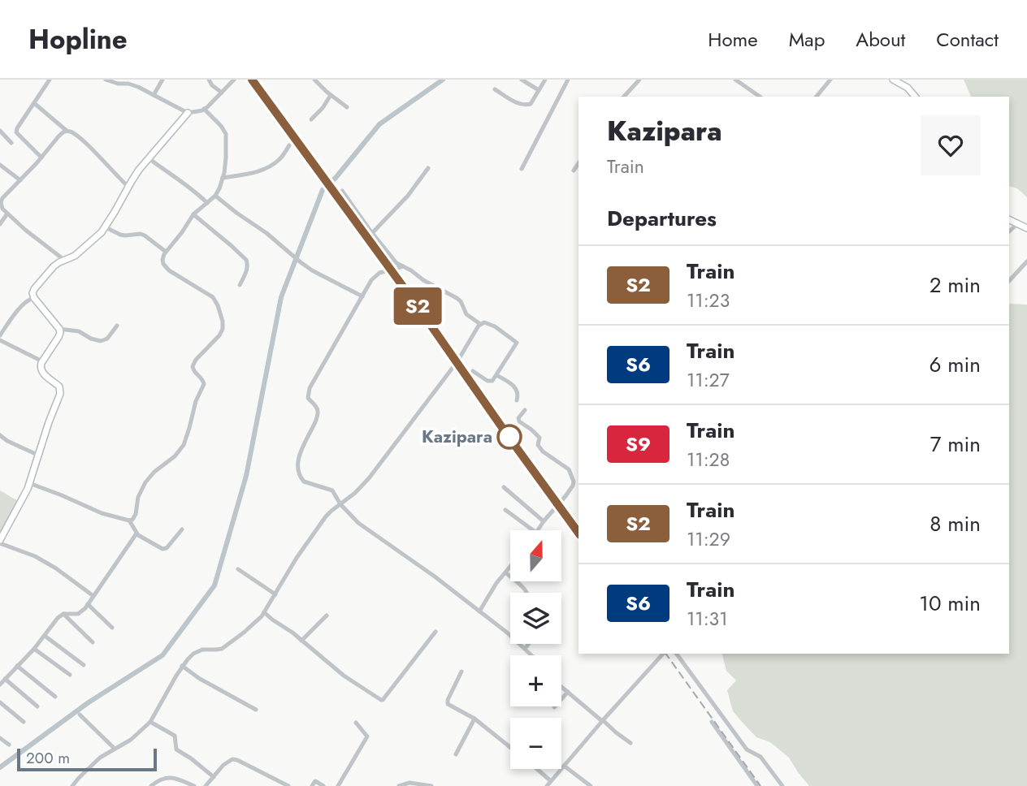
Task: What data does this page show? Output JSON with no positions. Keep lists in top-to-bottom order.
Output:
{
  "places": ["Kazipara"],
  "scale_bar": "200 m",
  "north": "top",
  "page": {
    "header": "Hopline",
    "nav": [
      "Home",
      "Map",
      "About",
      "Contact"
    ],
    "on_map": "S2",
    "heading": [
      ["Kazipara", "Train"],
      "Departures"
    ],
    "list": [
      {
        "mark": "S2",
        "name": "Train",
        "note": "11:23",
        "value": "2 min"
      },
      {
        "mark": "S6",
        "name": "Train",
        "note": "11:27",
        "value": "6 min"
      },
      {
        "mark": "S9",
        "name": "Train",
        "note": "11:28",
        "value": "7 min"
      },
      {
        "mark": "S2",
        "name": "Train",
        "note": "11:29",
        "value": "8 min"
      },
      {
        "mark": "S6",
        "name": "Train",
        "note": "11:31",
        "value": "10 min"
      }
    ],
    "map_buttons": ["+", "−"],
    "scale": "200 m"
  }
}
